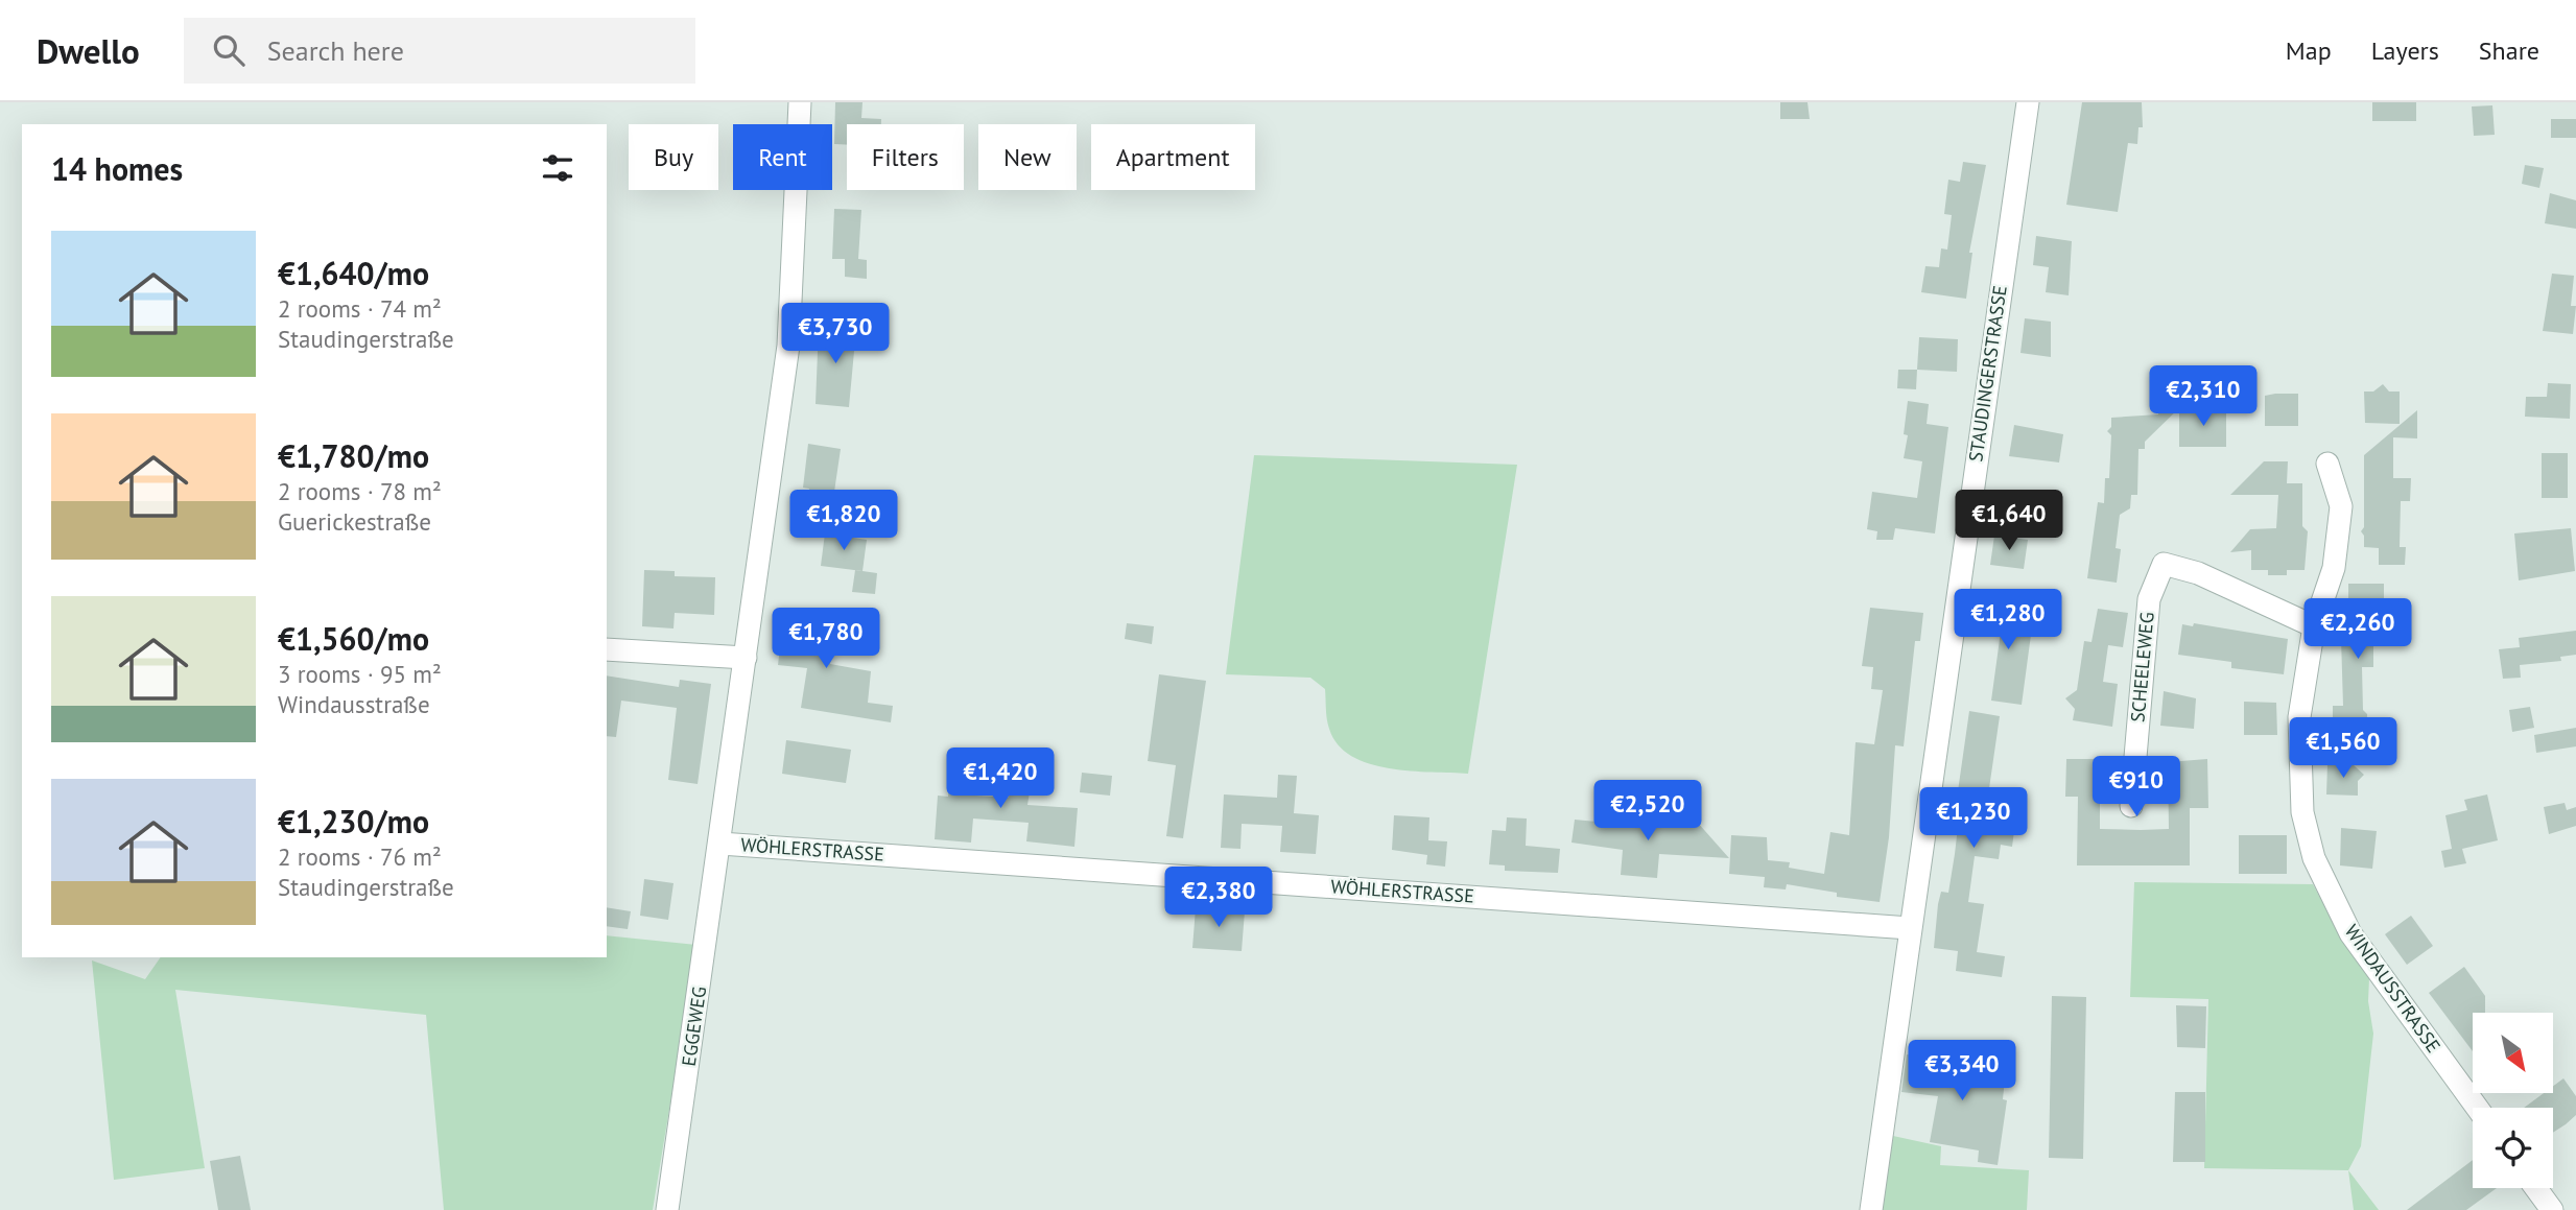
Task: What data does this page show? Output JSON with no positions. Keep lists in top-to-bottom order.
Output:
{
  "streets": {
    "street": [
      "STAUDINGERSTRASSE",
      "SCHEELEWEG",
      "WÖHLERSTRASSE",
      "WINDAUSSTRASSE",
      "EGGEWEG"
    ]
  },
  "crossings": [
    ["STAUDINGERSTRASSE", "WÖHLERSTRASSE"],
    ["SCHEELEWEG", "WINDAUSSTRASSE"],
    ["WÖHLERSTRASSE", "EGGEWEG"]
  ],
  "north": "bottom right",
  "page": {
    "header": "Dwello",
    "search": "Search here",
    "nav": ["Map", "Layers", "Share"],
    "chip": [
      "Buy",
      "Rent",
      "Filters",
      "New",
      "Apartment"
    ],
    "heading": "14 homes",
    "list": [
      {
        "name": "€1,640/mo",
        "note": "2 rooms · 74 m² · Staudingerstraße"
      },
      {
        "name": "€1,780/mo",
        "note": "2 rooms · 78 m² · Guerickestraße"
      },
      {
        "name": "€1,560/mo",
        "note": "3 rooms · 95 m² · Windausstraße"
      },
      {
        "name": "€1,230/mo",
        "note": "2 rooms · 76 m² · Staudingerstraße"
      }
    ],
    "price": [
      "€3,730",
      "€2,310",
      "€1,820",
      "€1,640",
      "€1,280",
      "€2,260",
      "€1,780",
      "€1,560",
      "€1,420",
      "€910",
      "€2,520",
      "€1,230",
      "€2,380",
      "€3,340"
    ]
  }
}
